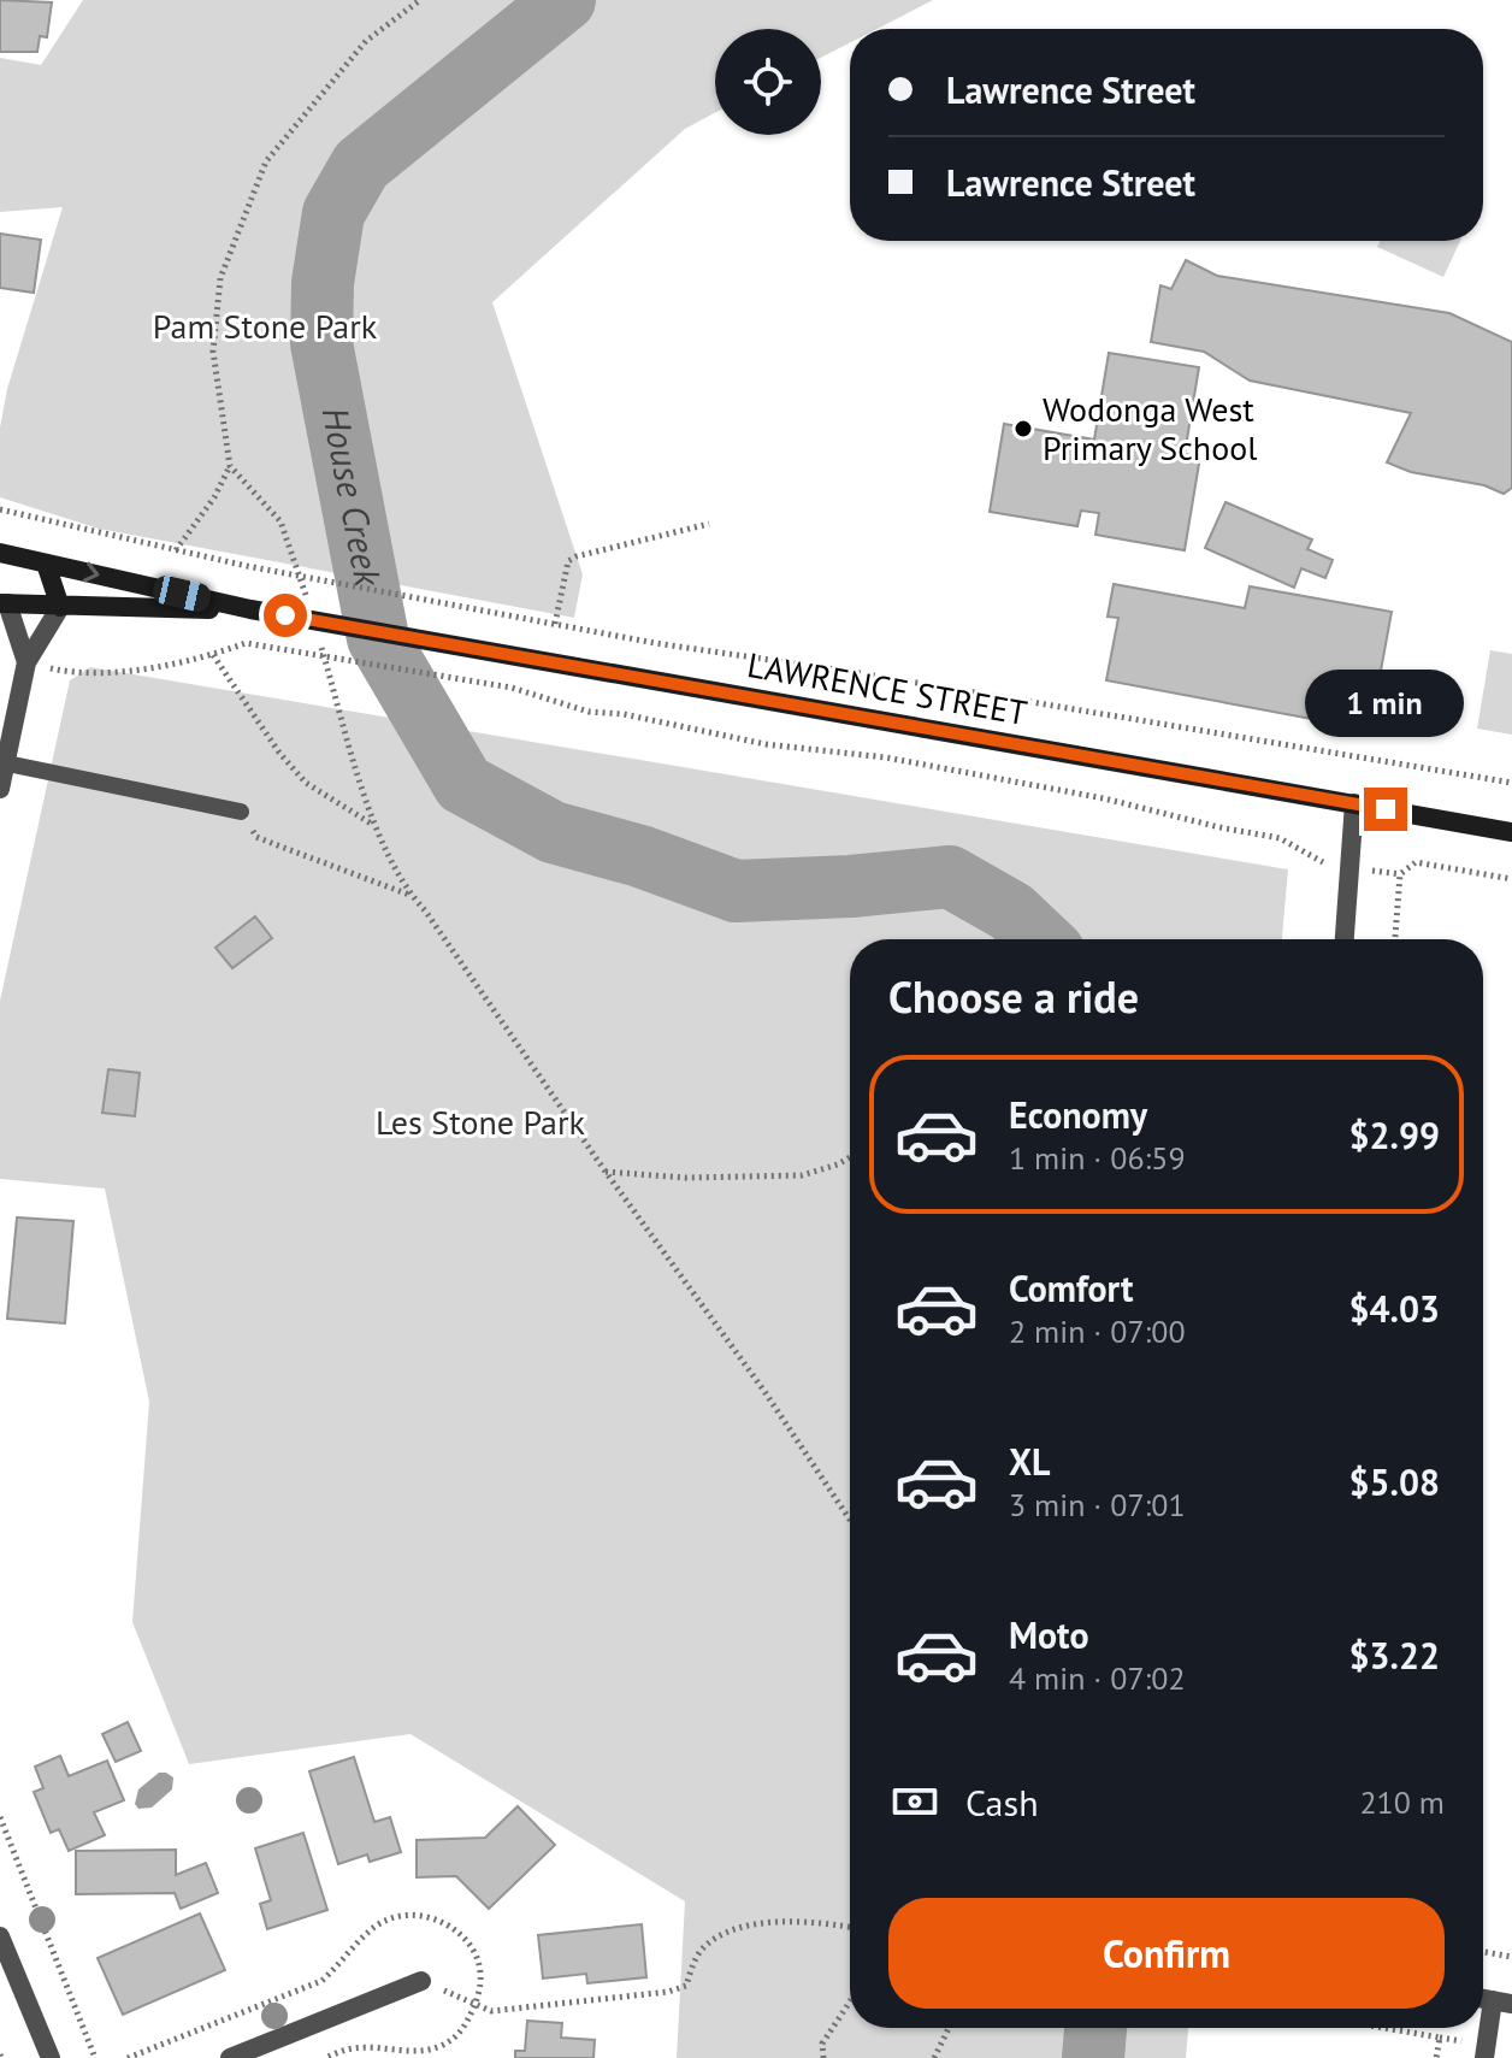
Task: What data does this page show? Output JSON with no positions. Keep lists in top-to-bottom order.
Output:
{
  "streets": {
    "main road": ["LAWRENCE STREET"]
  },
  "water": ["House Creek"],
  "parks": ["Pam Stone Park", "Les Stone Park"],
  "places": ["Wodonga West Primary School"],
  "page": {
    "banner": ["Lawrence Street", "Lawrence Street"],
    "bubble": "1 min",
    "heading": "Choose a ride",
    "list": [
      {
        "name": "Economy",
        "note": "1 min · 06:59",
        "value": "$2.99"
      },
      {
        "name": "Comfort",
        "note": "2 min · 07:00",
        "value": "$4.03"
      },
      {
        "name": "XL",
        "note": "3 min · 07:01",
        "value": "$5.08"
      },
      {
        "name": "Moto",
        "note": "4 min · 07:02",
        "value": "$3.22"
      }
    ],
    "pay": ["Cash", "210 m"],
    "buttons": "Confirm"
  }
}
